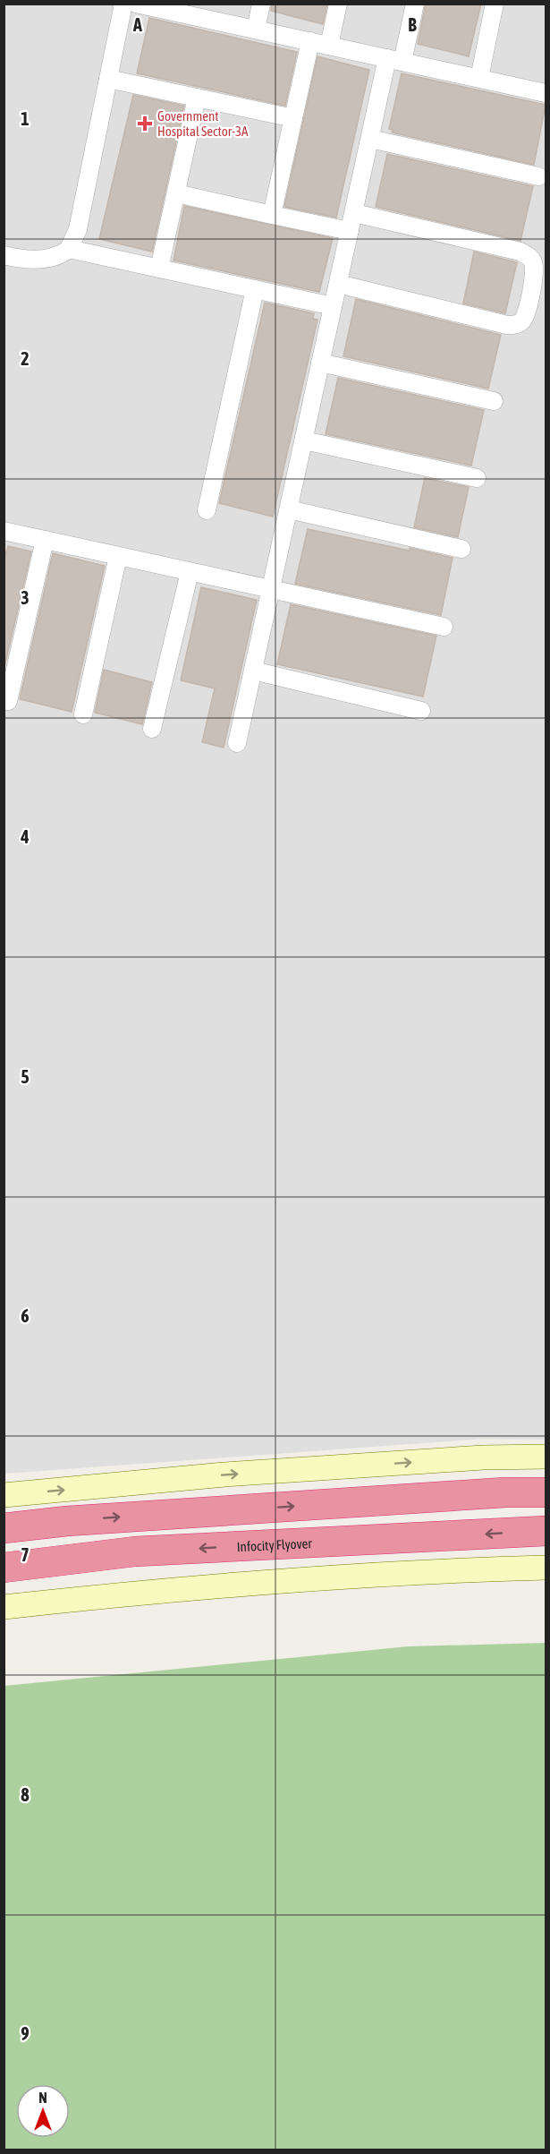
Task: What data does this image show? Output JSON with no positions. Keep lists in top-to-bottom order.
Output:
{
  "streets": {
    "highway": ["Infocity Flyover"]
  },
  "places": {
    "health": ["Government Hospital Sector-3A"]
  },
  "north": "top",
  "grid": {
    "columns": ["A", "B"],
    "rows": [
      "1",
      "2",
      "3",
      "4",
      "5",
      "6",
      "7",
      "8",
      "9"
    ]
  }
}
